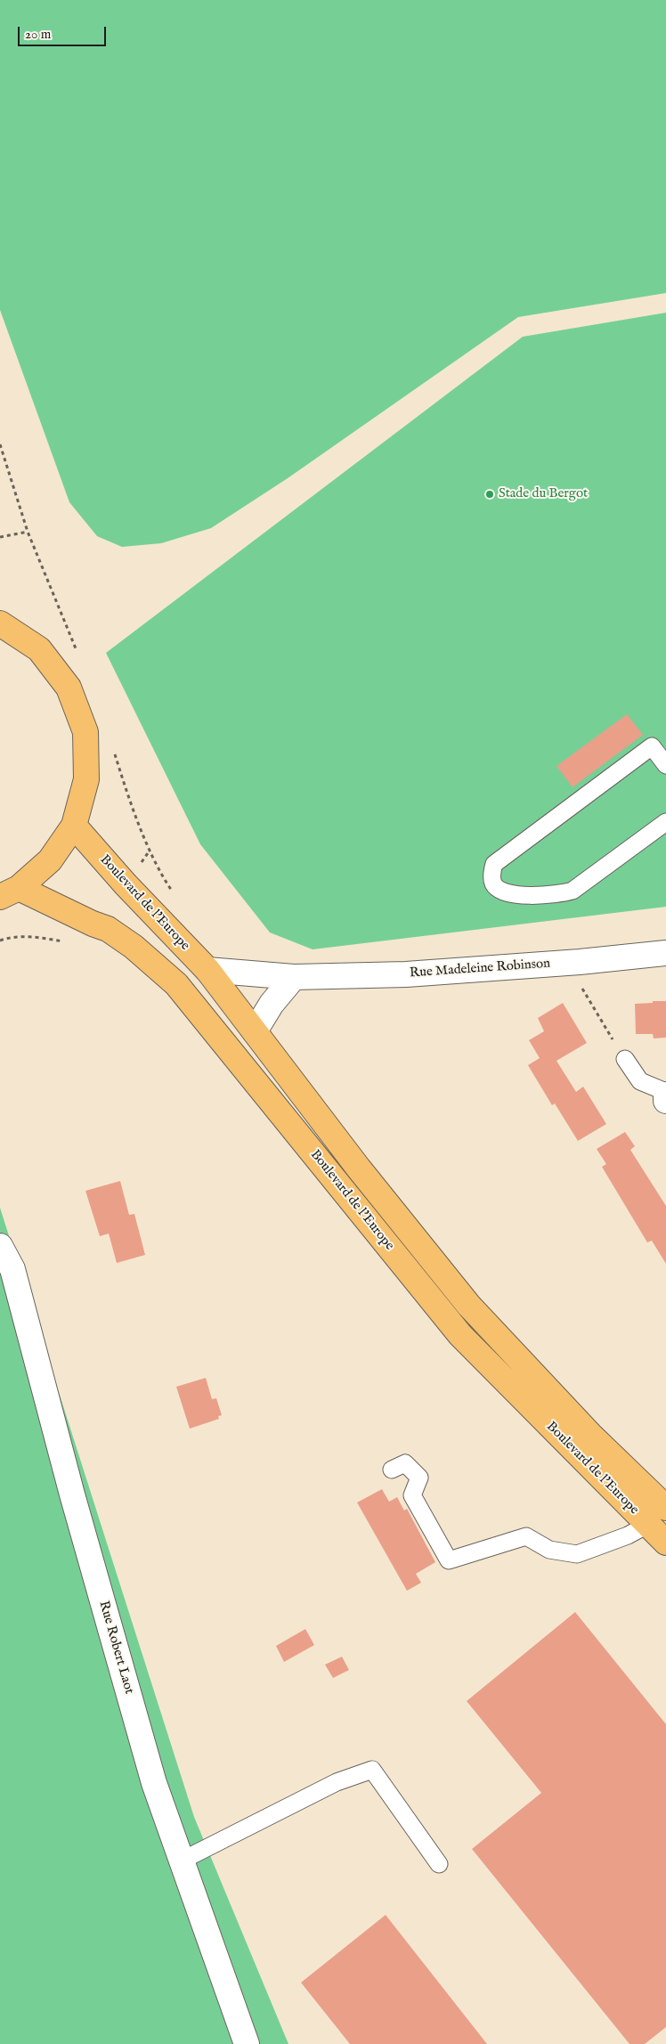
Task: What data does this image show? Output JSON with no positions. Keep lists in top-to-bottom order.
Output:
{
  "streets": {
    "main road": ["Boulevard de l'Europe"],
    "street": ["Rue Madeleine Robinson", "Rue Robert Laot"]
  },
  "crossings": [
    ["Boulevard de l'Europe", "Rue Madeleine Robinson"]
  ],
  "places": ["Stade du Bergot"],
  "scale_bar": "20 m"
}
